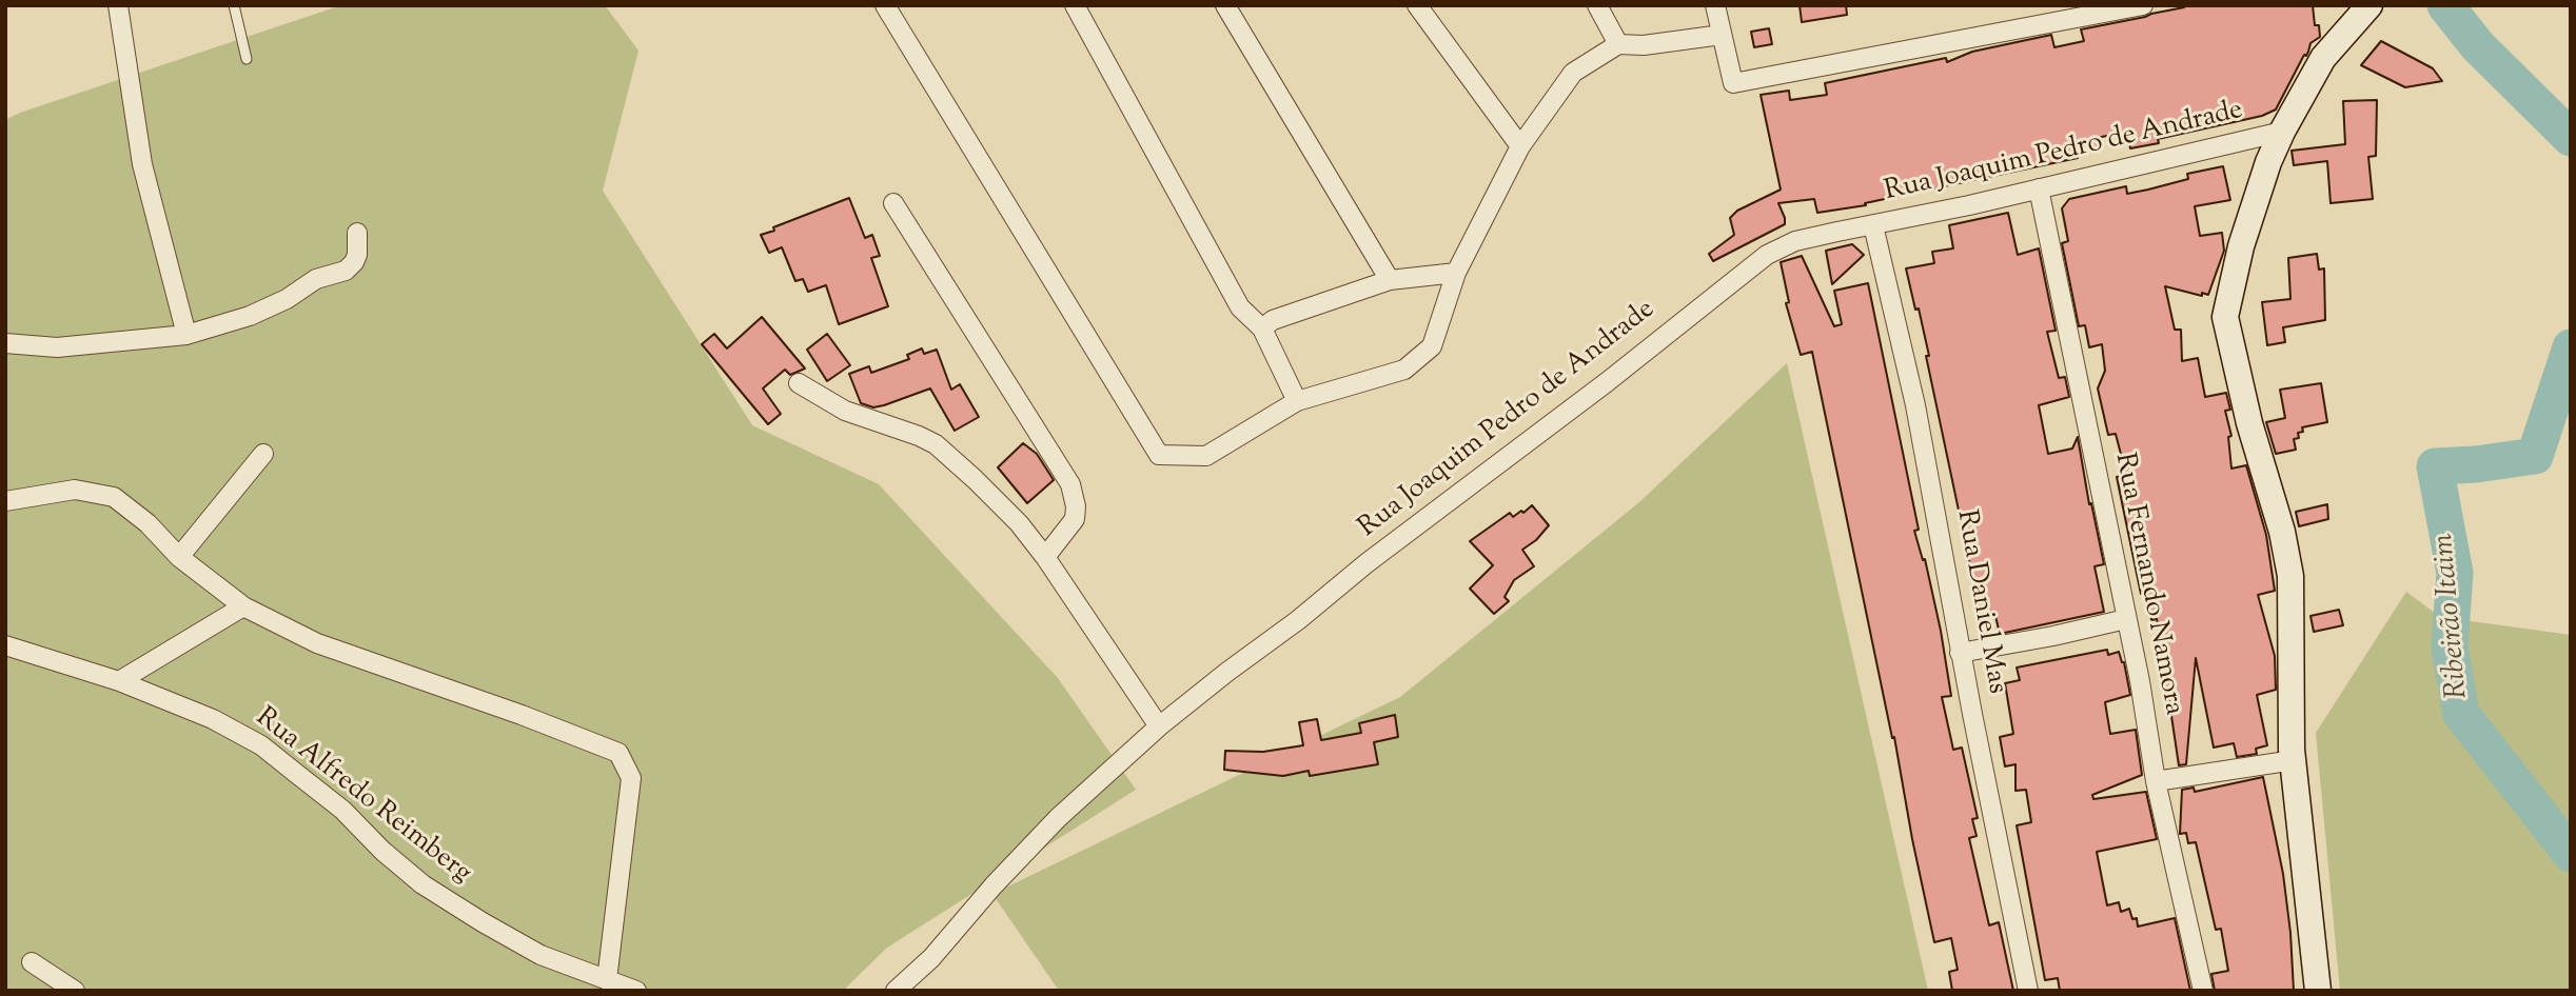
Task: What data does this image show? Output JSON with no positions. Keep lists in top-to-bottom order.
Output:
{
  "streets": {
    "street": [
      "Rua Joaquim Pedro de Andrade",
      "Rua Fernando Namora",
      "Rua Daniel Mas",
      "Rua Alfredo Reimberg"
    ]
  },
  "crossings": [
    ["Rua Joaquim Pedro de Andrade", "Rua Fernando Namora"],
    ["Rua Joaquim Pedro de Andrade", "Rua Daniel Mas"]
  ],
  "water": ["Ribeirão Itaim"]
}
